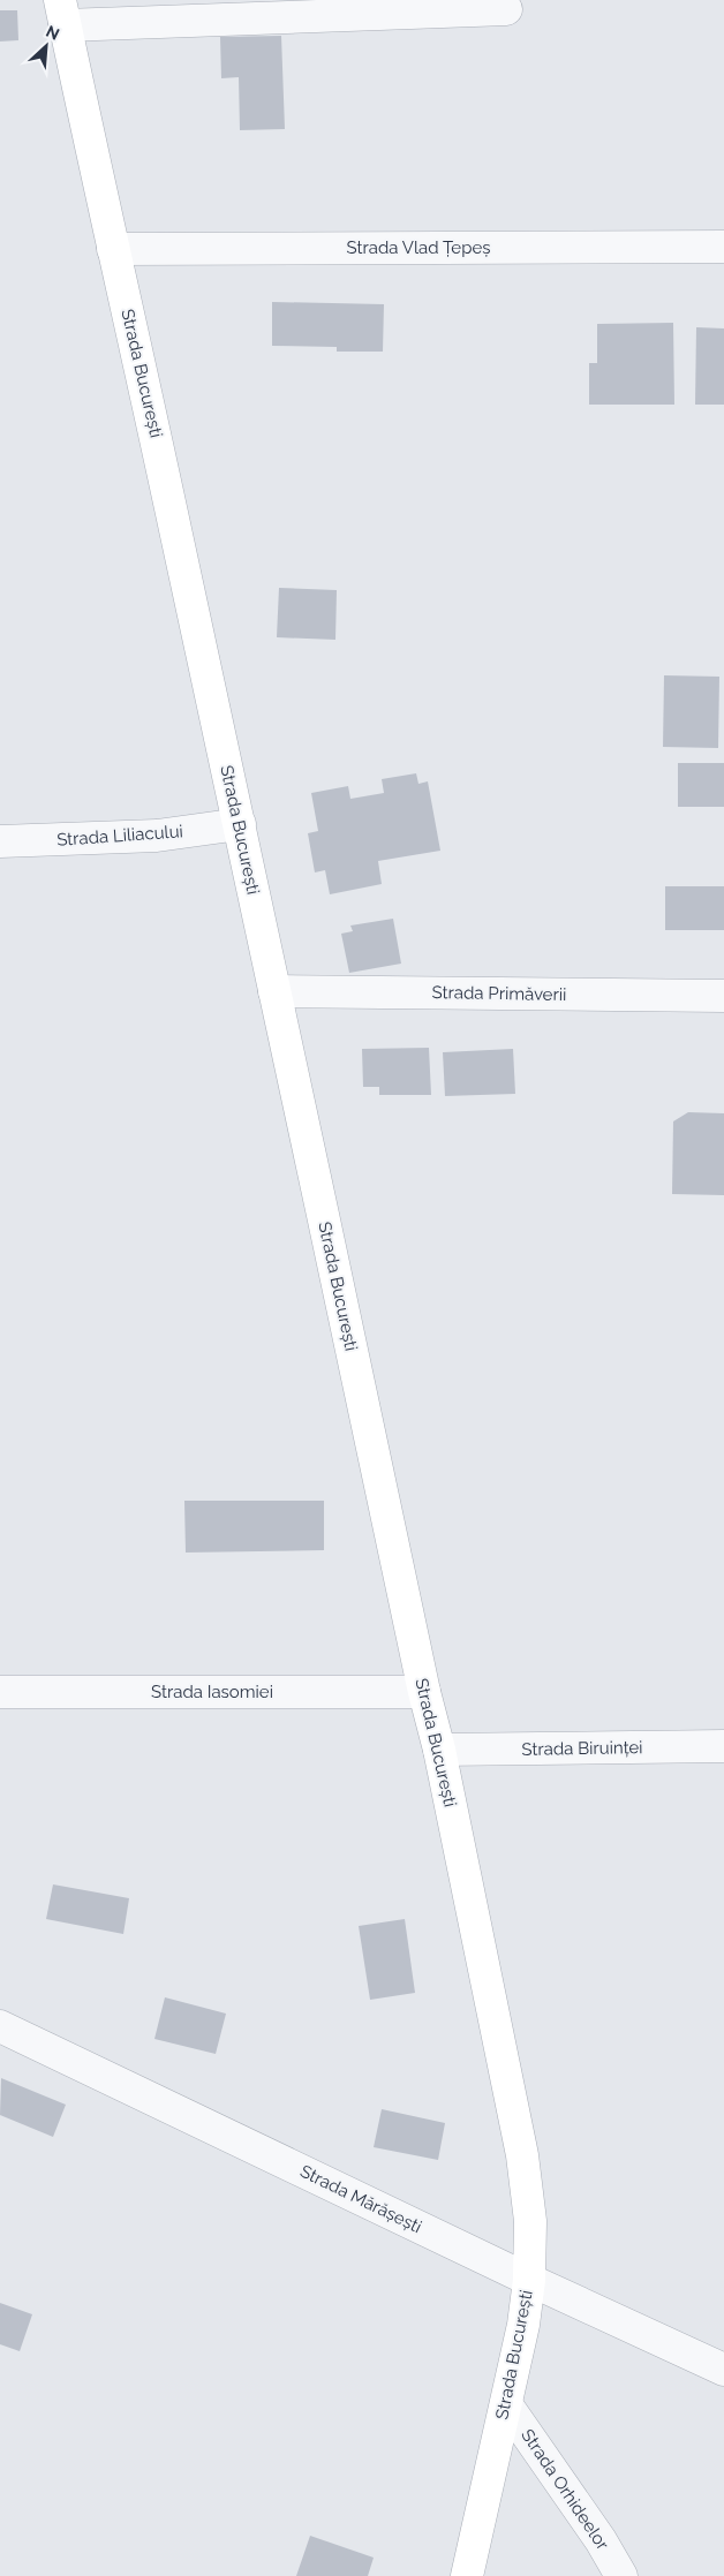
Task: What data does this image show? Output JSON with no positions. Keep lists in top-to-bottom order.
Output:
{
  "streets": {
    "main road": ["Strada București"],
    "street": [
      "Strada Vlad Țepeș",
      "Strada Liliacului",
      "Strada Primăverii",
      "Strada Iasomiei",
      "Strada Biruinței",
      "Strada Mărășești",
      "Strada Orhideelor"
    ]
  },
  "crossings": [
    ["Strada Vlad Țepeș", "Strada București"],
    ["Strada București", "Strada Liliacului"],
    ["Strada București", "Strada Primăverii"],
    ["Strada București", "Strada Iasomiei"],
    ["Strada București", "Strada Biruinței"],
    ["Strada București", "Strada Mărășești"],
    ["Strada București", "Strada Orhideelor"]
  ],
  "north": "top right"
}
